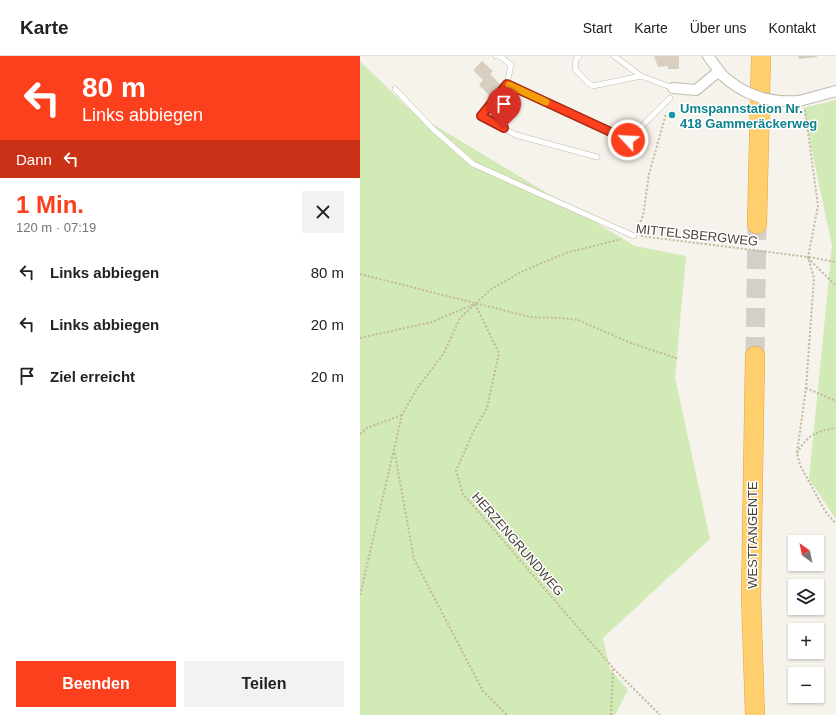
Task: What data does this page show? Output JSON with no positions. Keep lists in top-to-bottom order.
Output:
{
  "streets": {
    "highway": ["WESTTANGENTE"],
    "path": ["MITTELSBERGWEG", "HERZENGRUNDWEG"]
  },
  "crossings": [
    ["MITTELSBERGWEG", "HERZENGRUNDWEG"]
  ],
  "places": ["Umspannstation Nr. 418 Gammeräckerweg"],
  "north": "top left",
  "page": {
    "header": "Karte",
    "nav": [
      "Start",
      "Karte",
      "Über uns",
      "Kontakt"
    ],
    "turn": ["80 m", "Links abbiegen"],
    "then": "Dann",
    "heading": ["1 Min.", "120 m · 07:19"],
    "list": [
      {
        "name": "Links abbiegen",
        "value": "80 m"
      },
      {
        "name": "Links abbiegen",
        "value": "20 m"
      },
      {
        "name": "Ziel erreicht",
        "value": "20 m"
      }
    ],
    "map_buttons": ["+", "−"],
    "buttons": ["Beenden", "Teilen"]
  }
}
